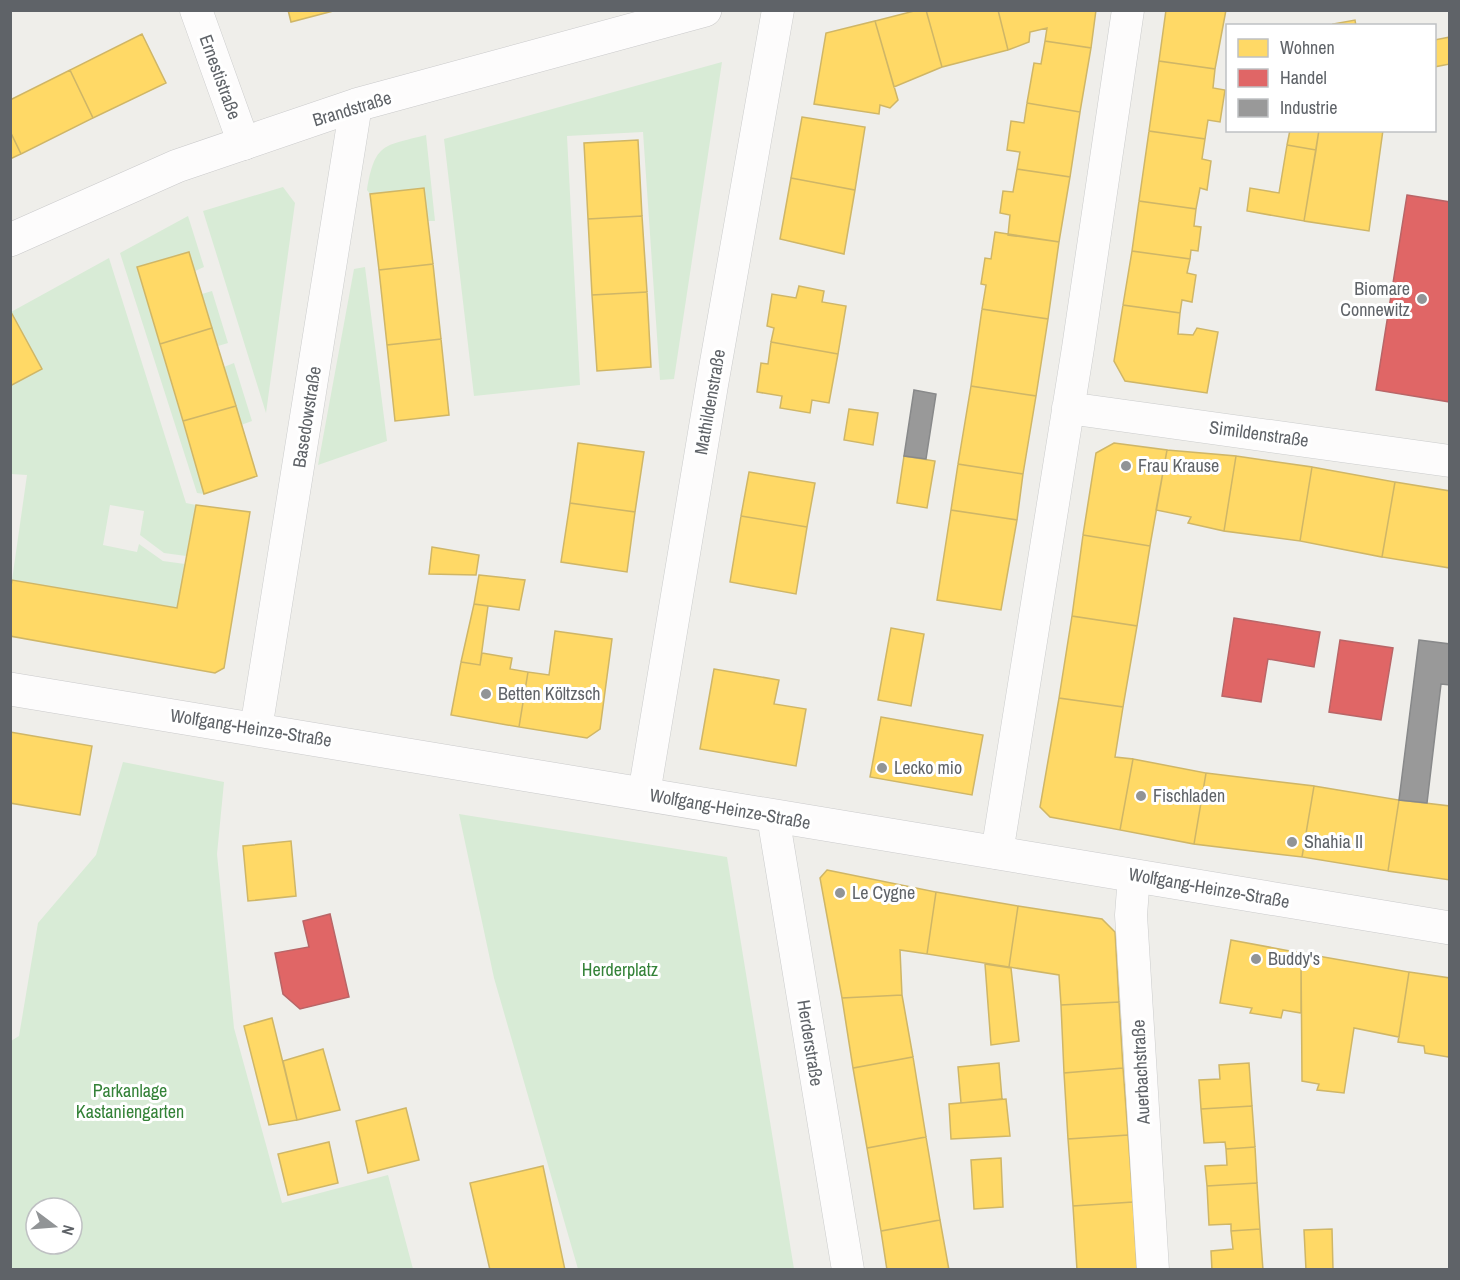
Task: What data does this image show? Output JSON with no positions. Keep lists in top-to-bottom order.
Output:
{
  "streets": {
    "main road": ["Brandstraße", "Wolfgang-Heinze-Straße"],
    "street": [
      "Ernestistraße",
      "Mathildenstraße",
      "Basedowstraße",
      "Simildenstraße",
      "Herderstraße",
      "Auerbachstraße"
    ]
  },
  "crossings": [
    ["Ernestistraße", "Brandstraße"],
    ["Brandstraße", "Basedowstraße"],
    ["Mathildenstraße", "Wolfgang-Heinze-Straße"],
    ["Basedowstraße", "Wolfgang-Heinze-Straße"],
    ["Wolfgang-Heinze-Straße", "Herderstraße"],
    ["Wolfgang-Heinze-Straße", "Auerbachstraße"]
  ],
  "parks": ["Herderplatz", "Parkanlage Kastaniengarten"],
  "places": [
    "Biomare Connewitz",
    "Frau Krause",
    "Betten Költzsch",
    "Lecko mio",
    "Fischladen",
    "Shahia II",
    "Le Cygne",
    "Buddy's"
  ],
  "legend": ["Wohnen", "Handel", "Industrie"],
  "north": "right"
}
